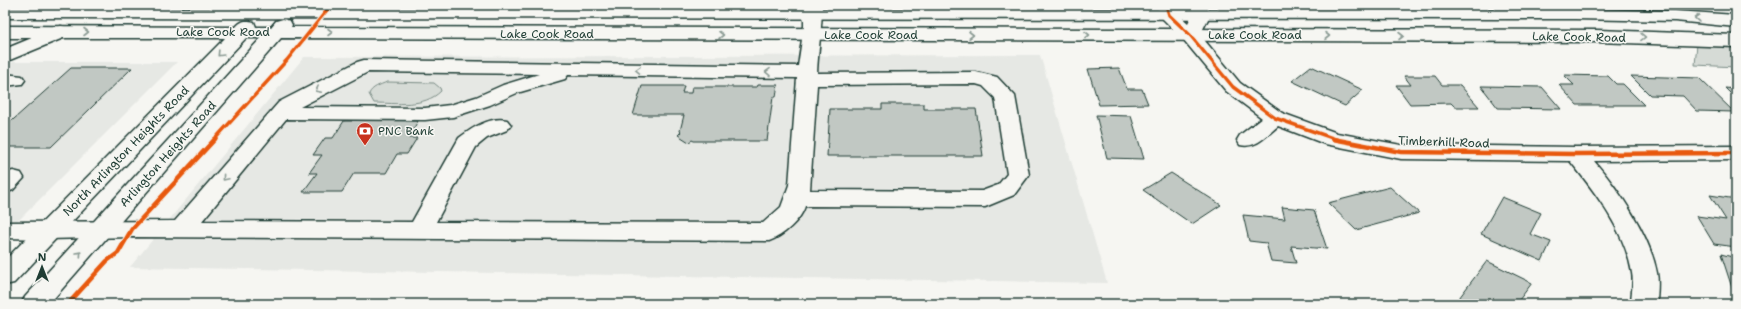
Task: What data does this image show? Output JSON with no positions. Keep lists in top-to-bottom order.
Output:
{
  "streets": {
    "main road": [
      "Lake Cook Road",
      "Timberhill Road",
      "North Arlington Heights Road",
      "Arlington Heights Road"
    ]
  },
  "crossings": [
    ["Lake Cook Road", "Timberhill Road"],
    ["Lake Cook Road", "North Arlington Heights Road"],
    ["Lake Cook Road", "Arlington Heights Road"]
  ],
  "places": {
    "bank": ["PNC Bank"]
  },
  "north": "top"
}
